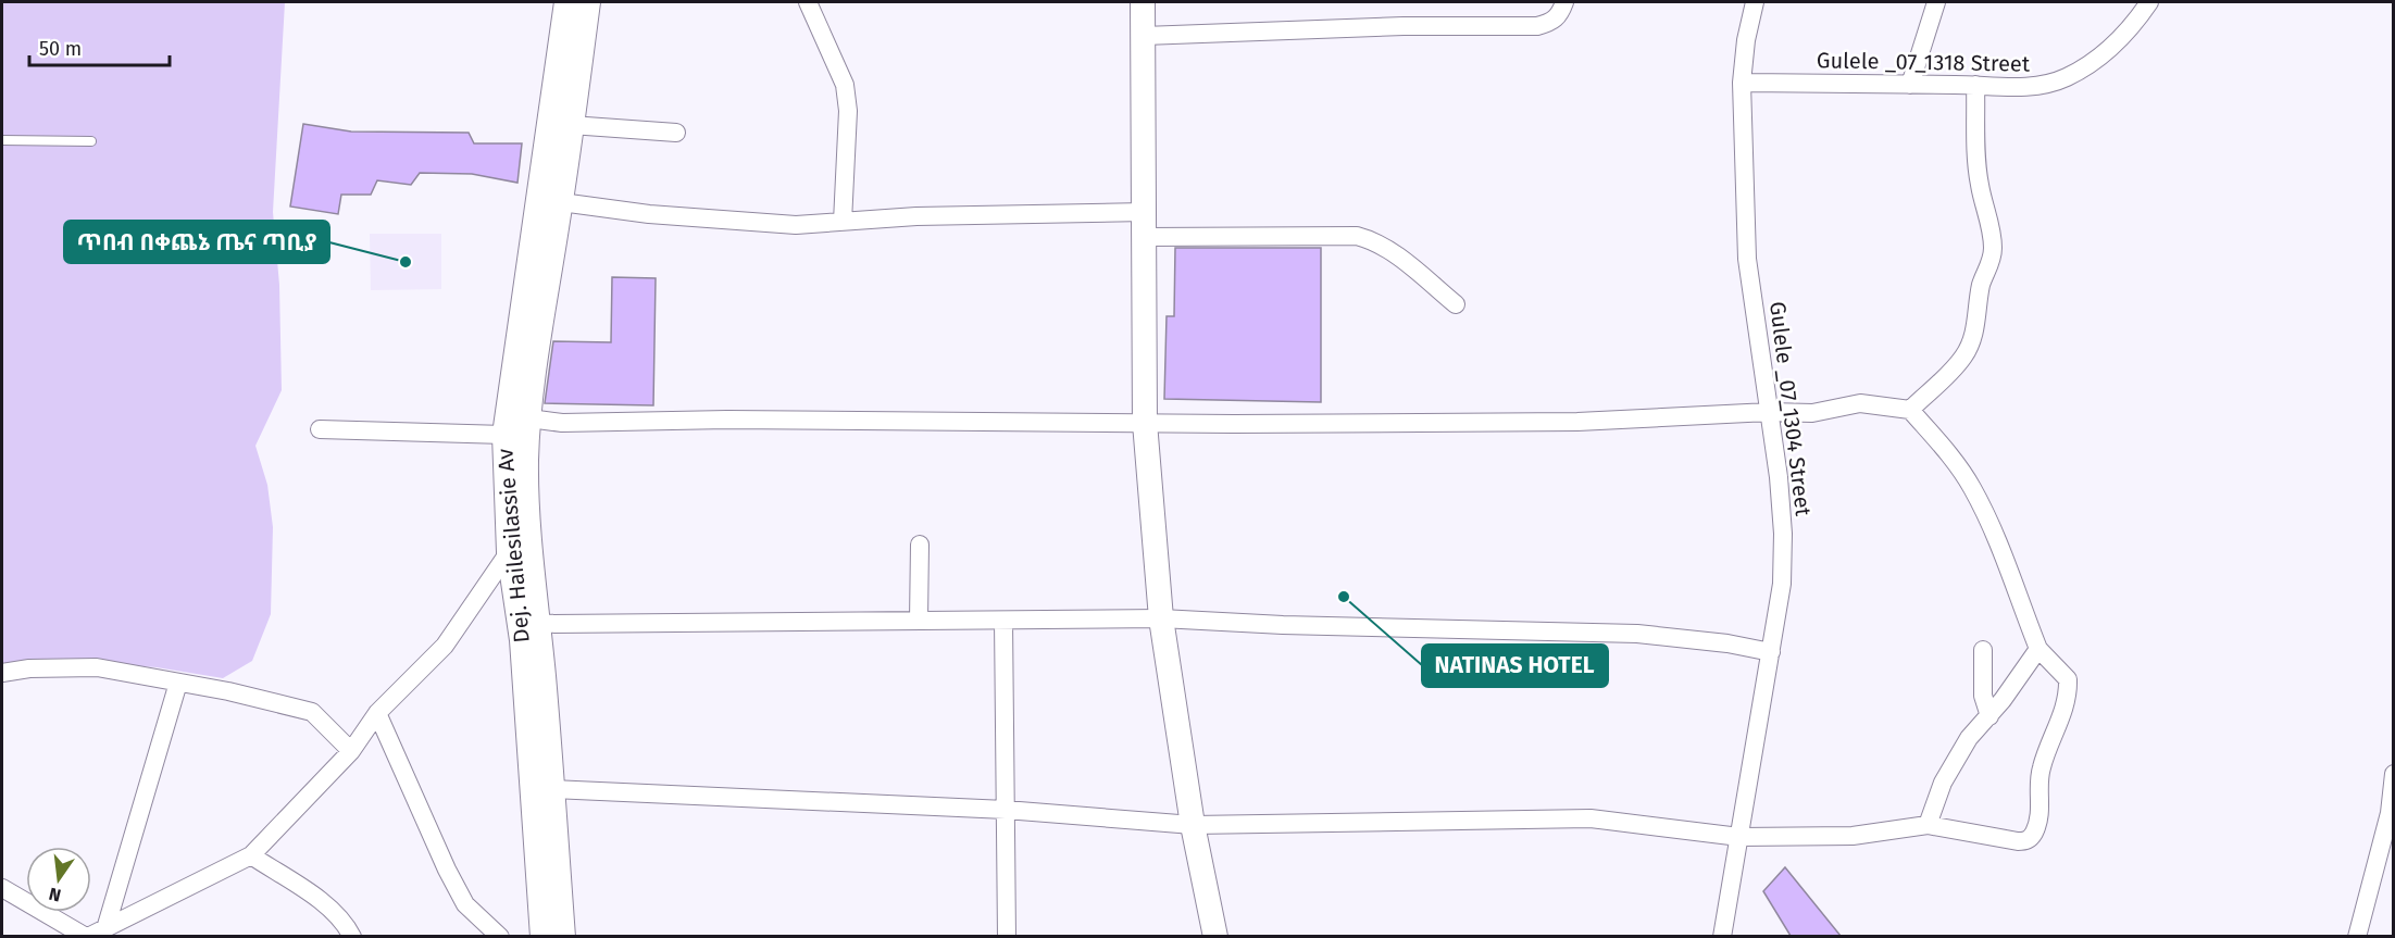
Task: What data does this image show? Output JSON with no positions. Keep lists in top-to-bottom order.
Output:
{
  "streets": {
    "main road": ["Dej. Hailesilassie Av"],
    "street": ["Gulele _07_1318 Street", "Gulele _07_1304 Street"]
  },
  "crossings": [
    ["Gulele _07_1318 Street", "Gulele _07_1304 Street"]
  ],
  "places": ["ጥበብ በቀጨኔ ጤና ጣቢያ", "NATINAS HOTEL"],
  "scale_bar": "50 m",
  "north": "bottom"
}
